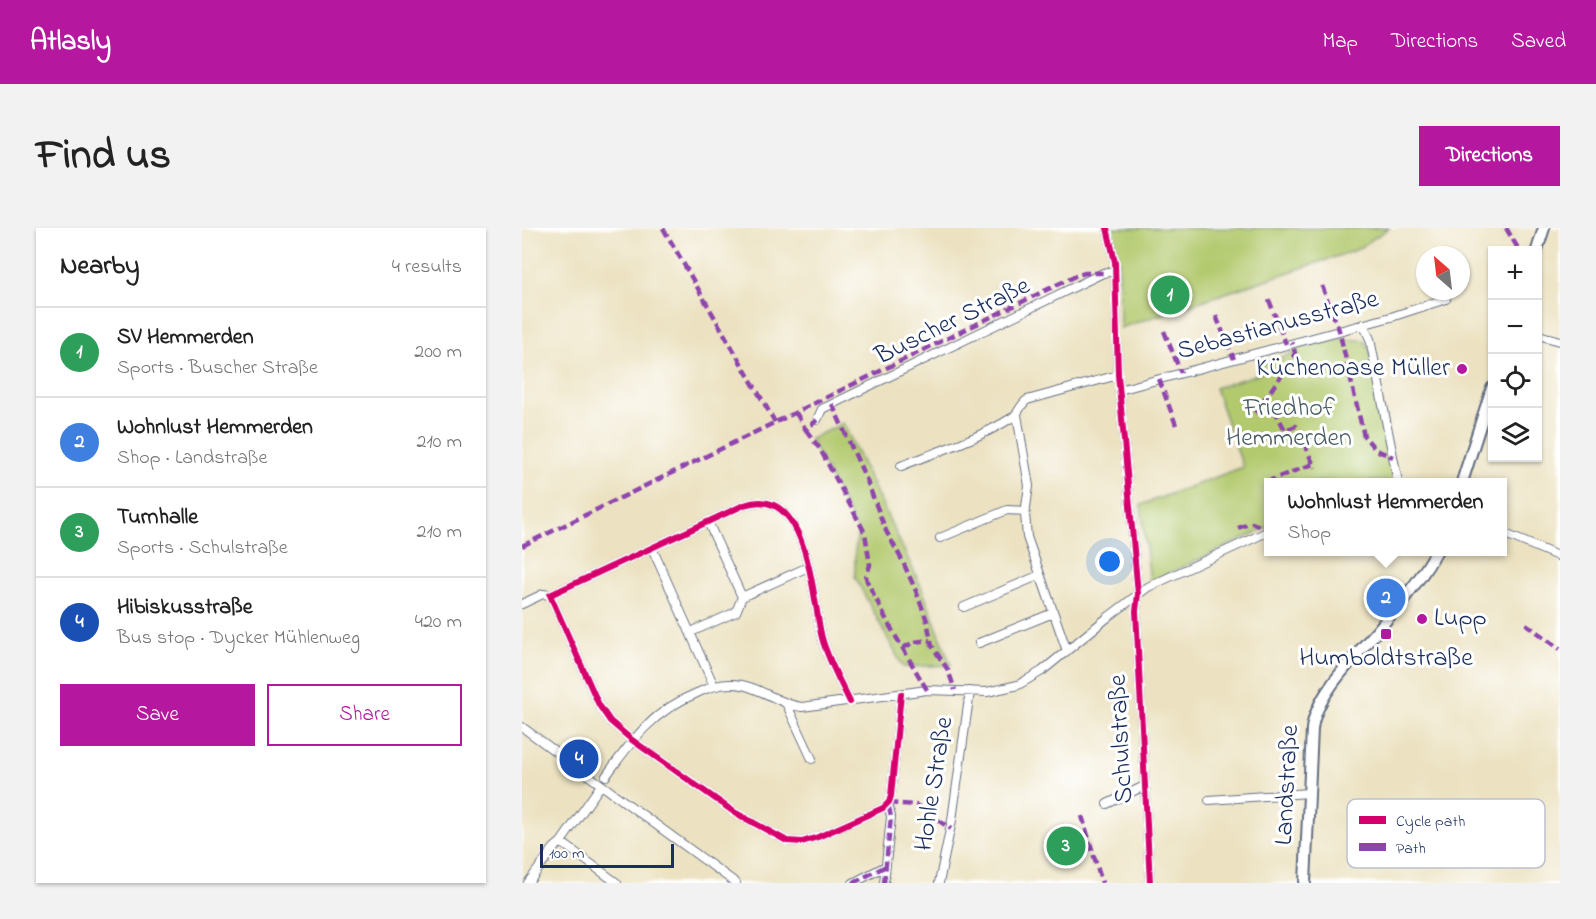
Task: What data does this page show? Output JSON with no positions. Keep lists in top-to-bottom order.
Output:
{
  "streets": {
    "street": [
      "Buscher Straße",
      "Sebastianusstraße",
      "Schulstraße",
      "Hohle Straße",
      "Landstraße"
    ]
  },
  "parks": ["Friedhof Hemmerden"],
  "places": {
    "other": ["Küchenoase Müller", "Lupp"],
    "transit": ["Humboldtstraße"]
  },
  "legend": ["Cycle path", "Path"],
  "scale_bar": "100 m",
  "north": "top left",
  "page": {
    "header": "Atlasly",
    "nav": ["Map", "Directions", "Saved"],
    "title": "Find us",
    "buttons": [
      "Directions",
      ["Save", "Share"]
    ],
    "heading": ["Nearby", "4 results"],
    "map_buttons": ["+", "−"],
    "pins": [
      "1",
      "2",
      "4",
      "3"
    ],
    "list": [
      {
        "mark": "1",
        "name": "SV Hemmerden",
        "note": "Sports · Buscher Straße",
        "value": "200 m"
      },
      {
        "mark": "2",
        "name": "Wohnlust Hemmerden",
        "note": "Shop · Landstraße",
        "value": "210 m"
      },
      {
        "mark": "3",
        "name": "Turnhalle",
        "note": "Sports · Schulstraße",
        "value": "210 m"
      },
      {
        "mark": "4",
        "name": "Hibiskusstraße",
        "note": "Bus stop · Dycker Mühlenweg",
        "value": "420 m"
      }
    ],
    "popup": ["Wohnlust Hemmerden", "Shop"],
    "scale": "100 m"
  }
}
